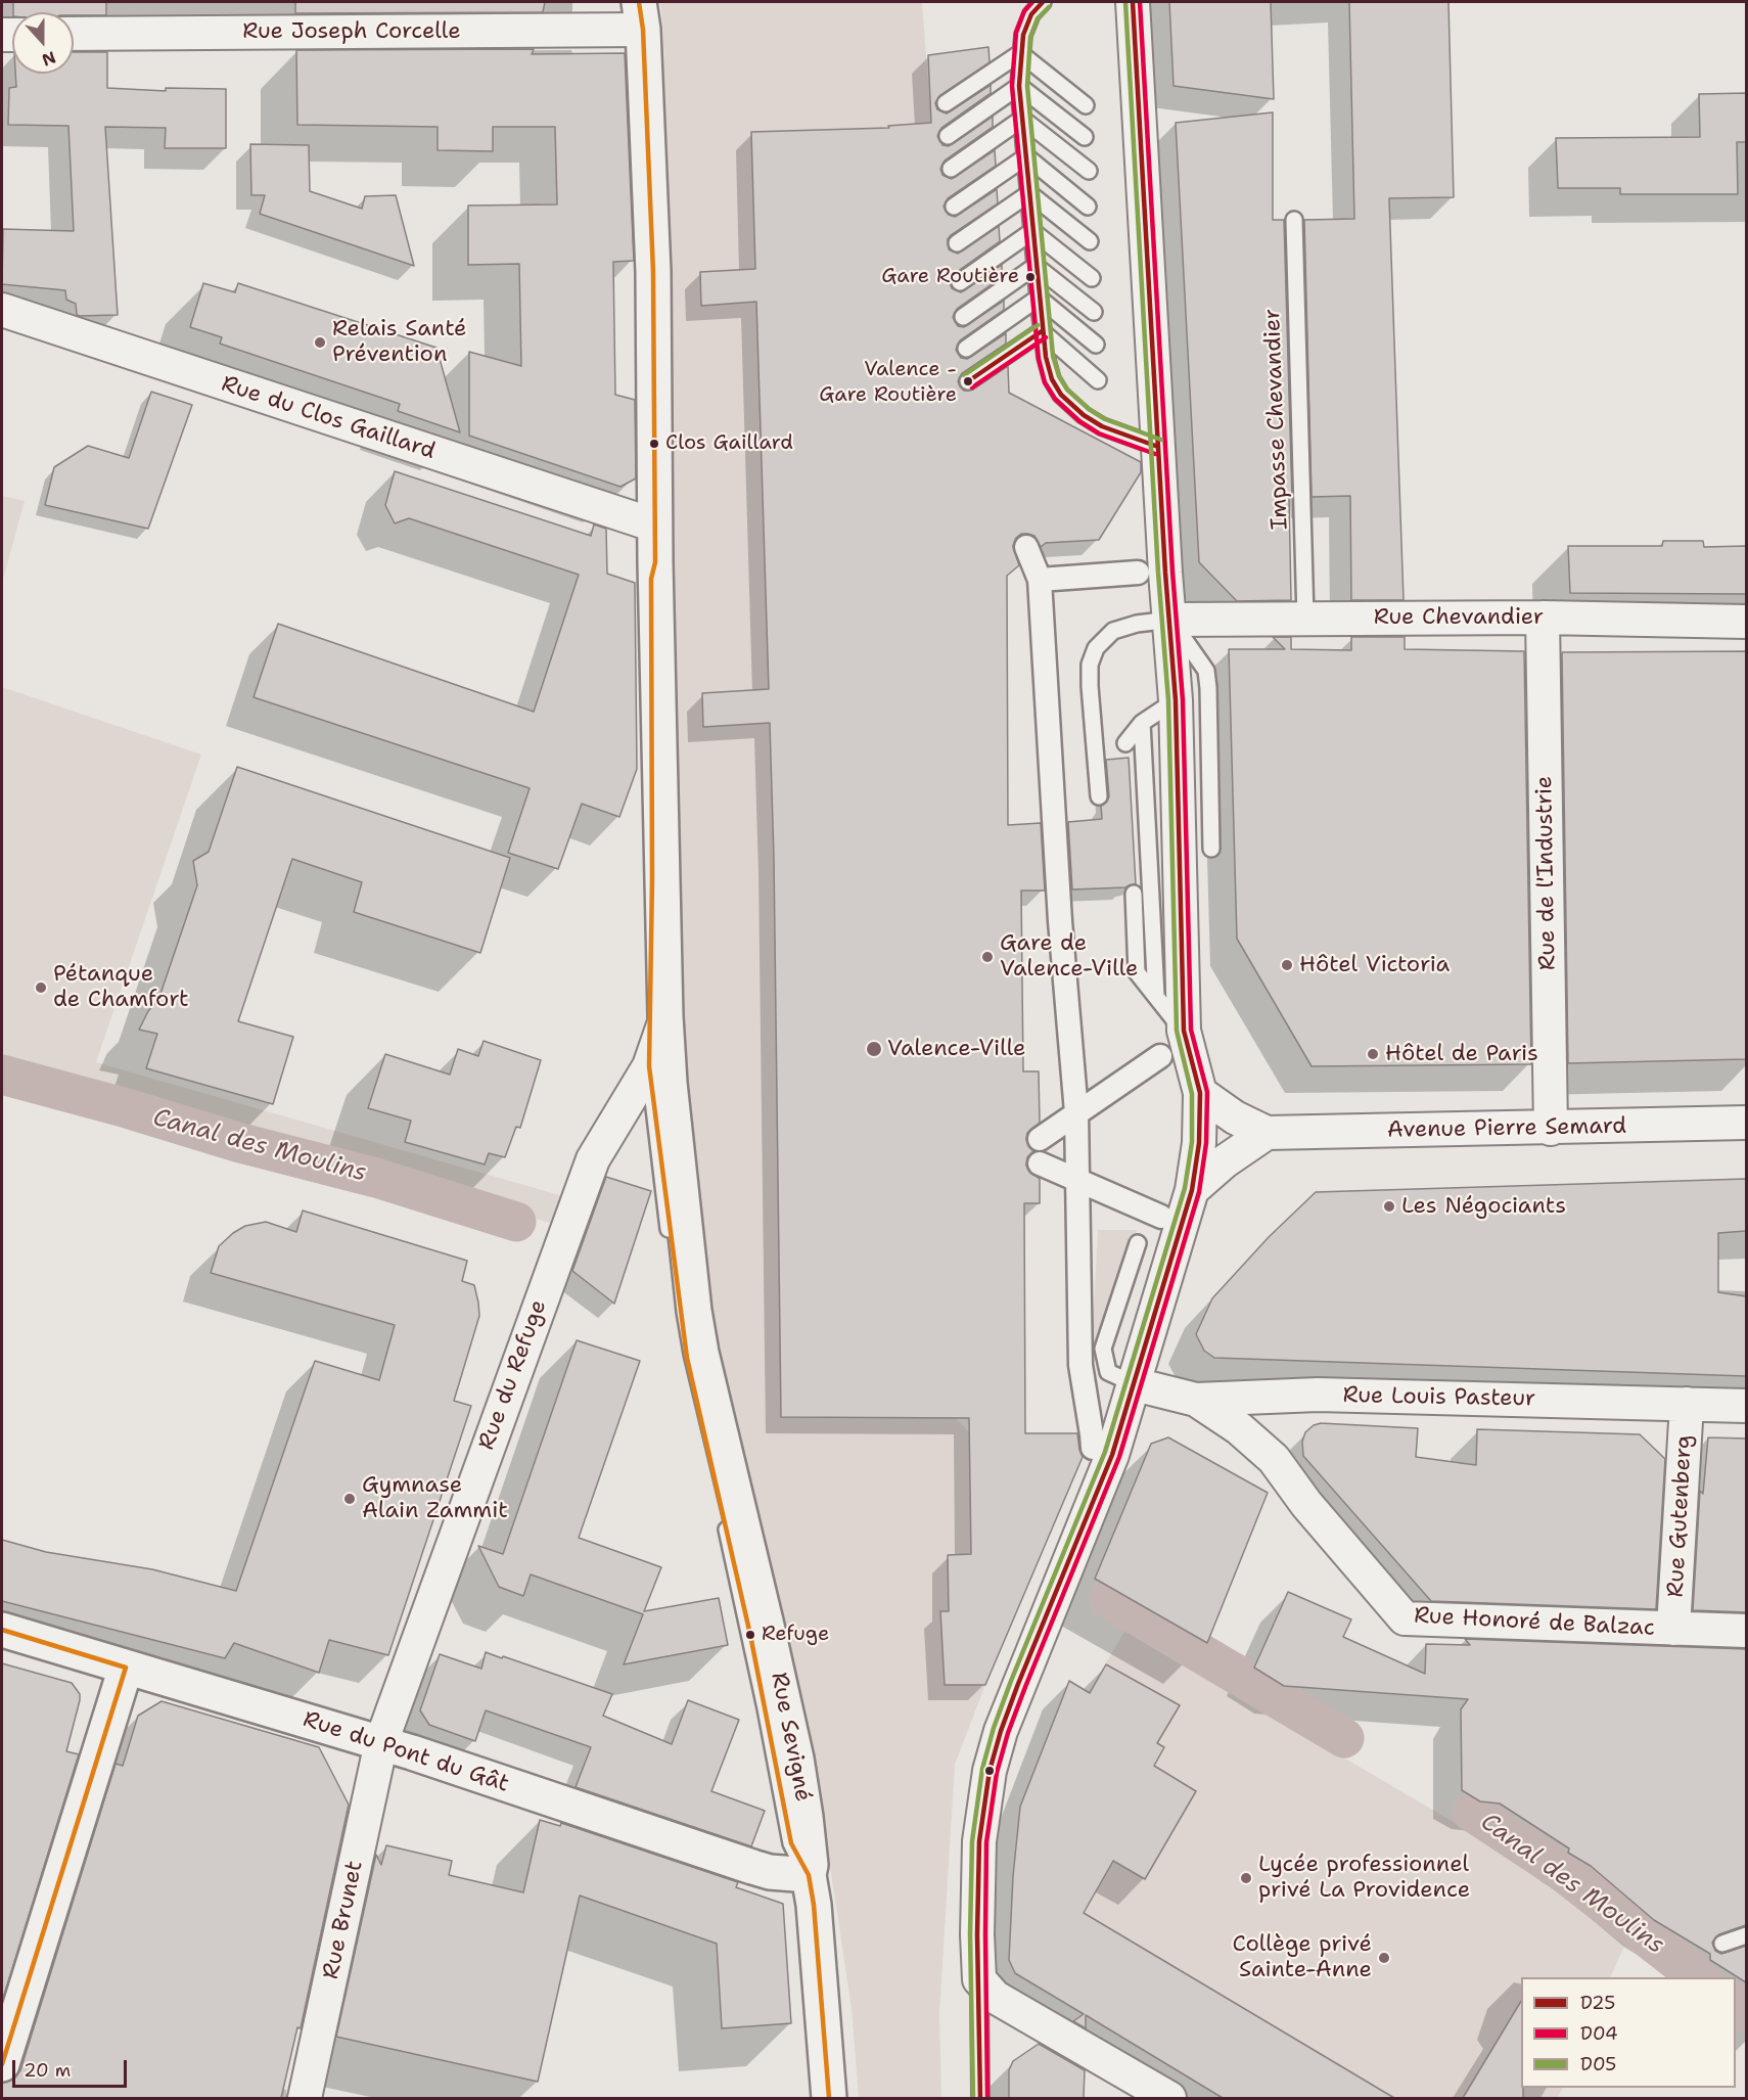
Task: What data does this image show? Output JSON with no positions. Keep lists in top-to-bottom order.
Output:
{
  "streets": {
    "street": [
      "Rue Joseph Corcelle",
      "Rue du Clos Gaillard",
      "Rue Chevandier",
      "Rue de l'Industrie",
      "Avenue Pierre Semard",
      "Rue du Refuge",
      "Rue Louis Pasteur",
      "Rue Gutenberg",
      "Rue Honoré de Balzac",
      "Rue Sevigné",
      "Rue du Pont du Gât",
      "Rue Brunet"
    ],
    "lane": ["Impasse Chevandier"]
  },
  "crossings": [
    ["Rue Joseph Corcelle", "Rue Sevigné"],
    ["Rue du Clos Gaillard", "Rue Sevigné"],
    ["Impasse Chevandier", "Rue Chevandier"],
    ["Rue Chevandier", "Rue de l'Industrie"],
    ["Rue de l'Industrie", "Avenue Pierre Semard"],
    ["Rue du Refuge", "Rue Sevigné"],
    ["Rue du Refuge", "Rue du Pont du Gât"],
    ["Rue du Refuge", "Rue Brunet"],
    ["Rue Louis Pasteur", "Rue Gutenberg"],
    ["Rue Louis Pasteur", "Rue Honoré de Balzac"],
    ["Rue Gutenberg", "Rue Honoré de Balzac"],
    ["Rue Sevigné", "Rue du Pont du Gât"],
    ["Rue du Pont du Gât", "Rue Brunet"]
  ],
  "water": ["Canal des Moulins"],
  "places": [
    "Gare Routière",
    "Relais Santé Prévention",
    "Valence - Gare Routière",
    "Clos Gaillard",
    "Gare de Valence-Ville",
    "Hôtel Victoria",
    "Pétanque de Chamfort",
    "Valence-Ville",
    "Hôtel de Paris",
    "Les Négociants",
    "Gymnase Alain Zammit",
    "Refuge",
    "Lycée professionnel privé La Providence",
    "Collège privé Sainte-Anne"
  ],
  "lines": ["transit line D25", "transit line D04", "transit line D05"],
  "legend": ["D25", "D04", "D05"],
  "scale_bar": "20 m",
  "north": "bottom"
}
